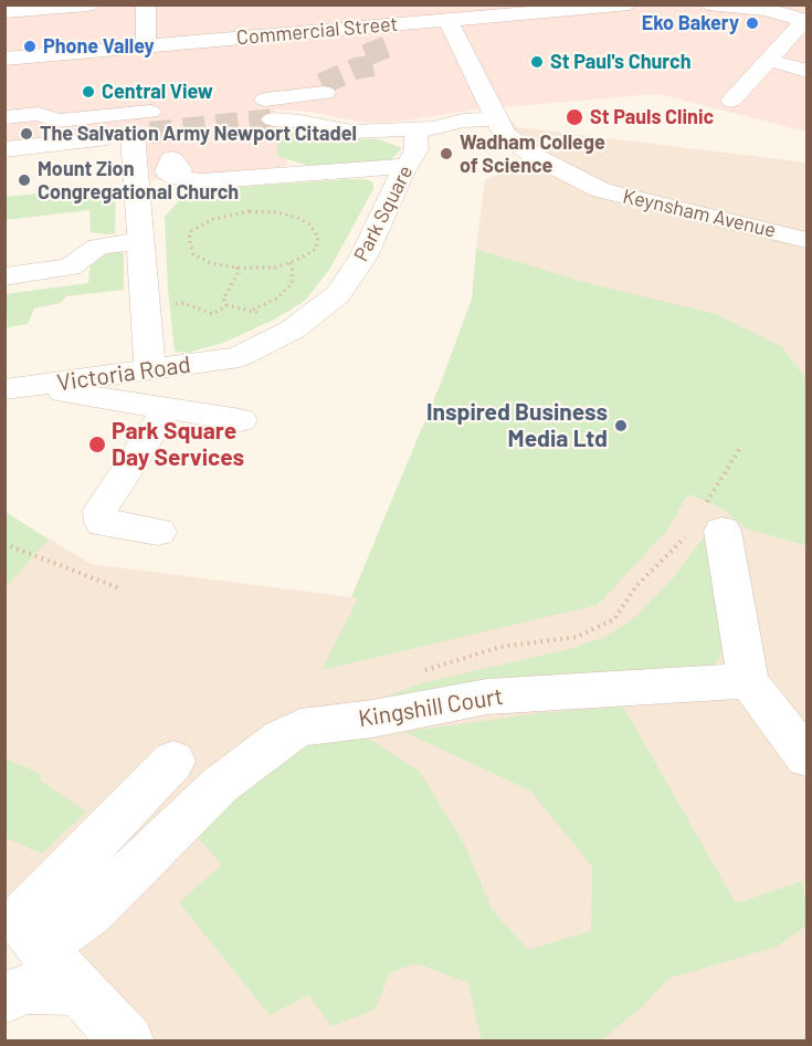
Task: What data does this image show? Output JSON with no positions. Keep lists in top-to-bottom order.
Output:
{
  "streets": {
    "street": [
      "Commercial Street",
      "Park Square",
      "Keynsham Avenue",
      "Victoria Road",
      "Kingshill Court"
    ]
  },
  "crossings": [
    ["Commercial Street", "Keynsham Avenue"],
    ["Park Square", "Victoria Road"]
  ],
  "places": [
    "Eko Bakery",
    "Phone Valley",
    "St Paul's Church",
    "Central View",
    "St Pauls Clinic",
    "The Salvation Army Newport Citadel",
    "Wadham College of Science",
    "Mount Zion Congregational Church",
    "Inspired Business Media Ltd",
    "Park Square Day Services"
  ]
}
